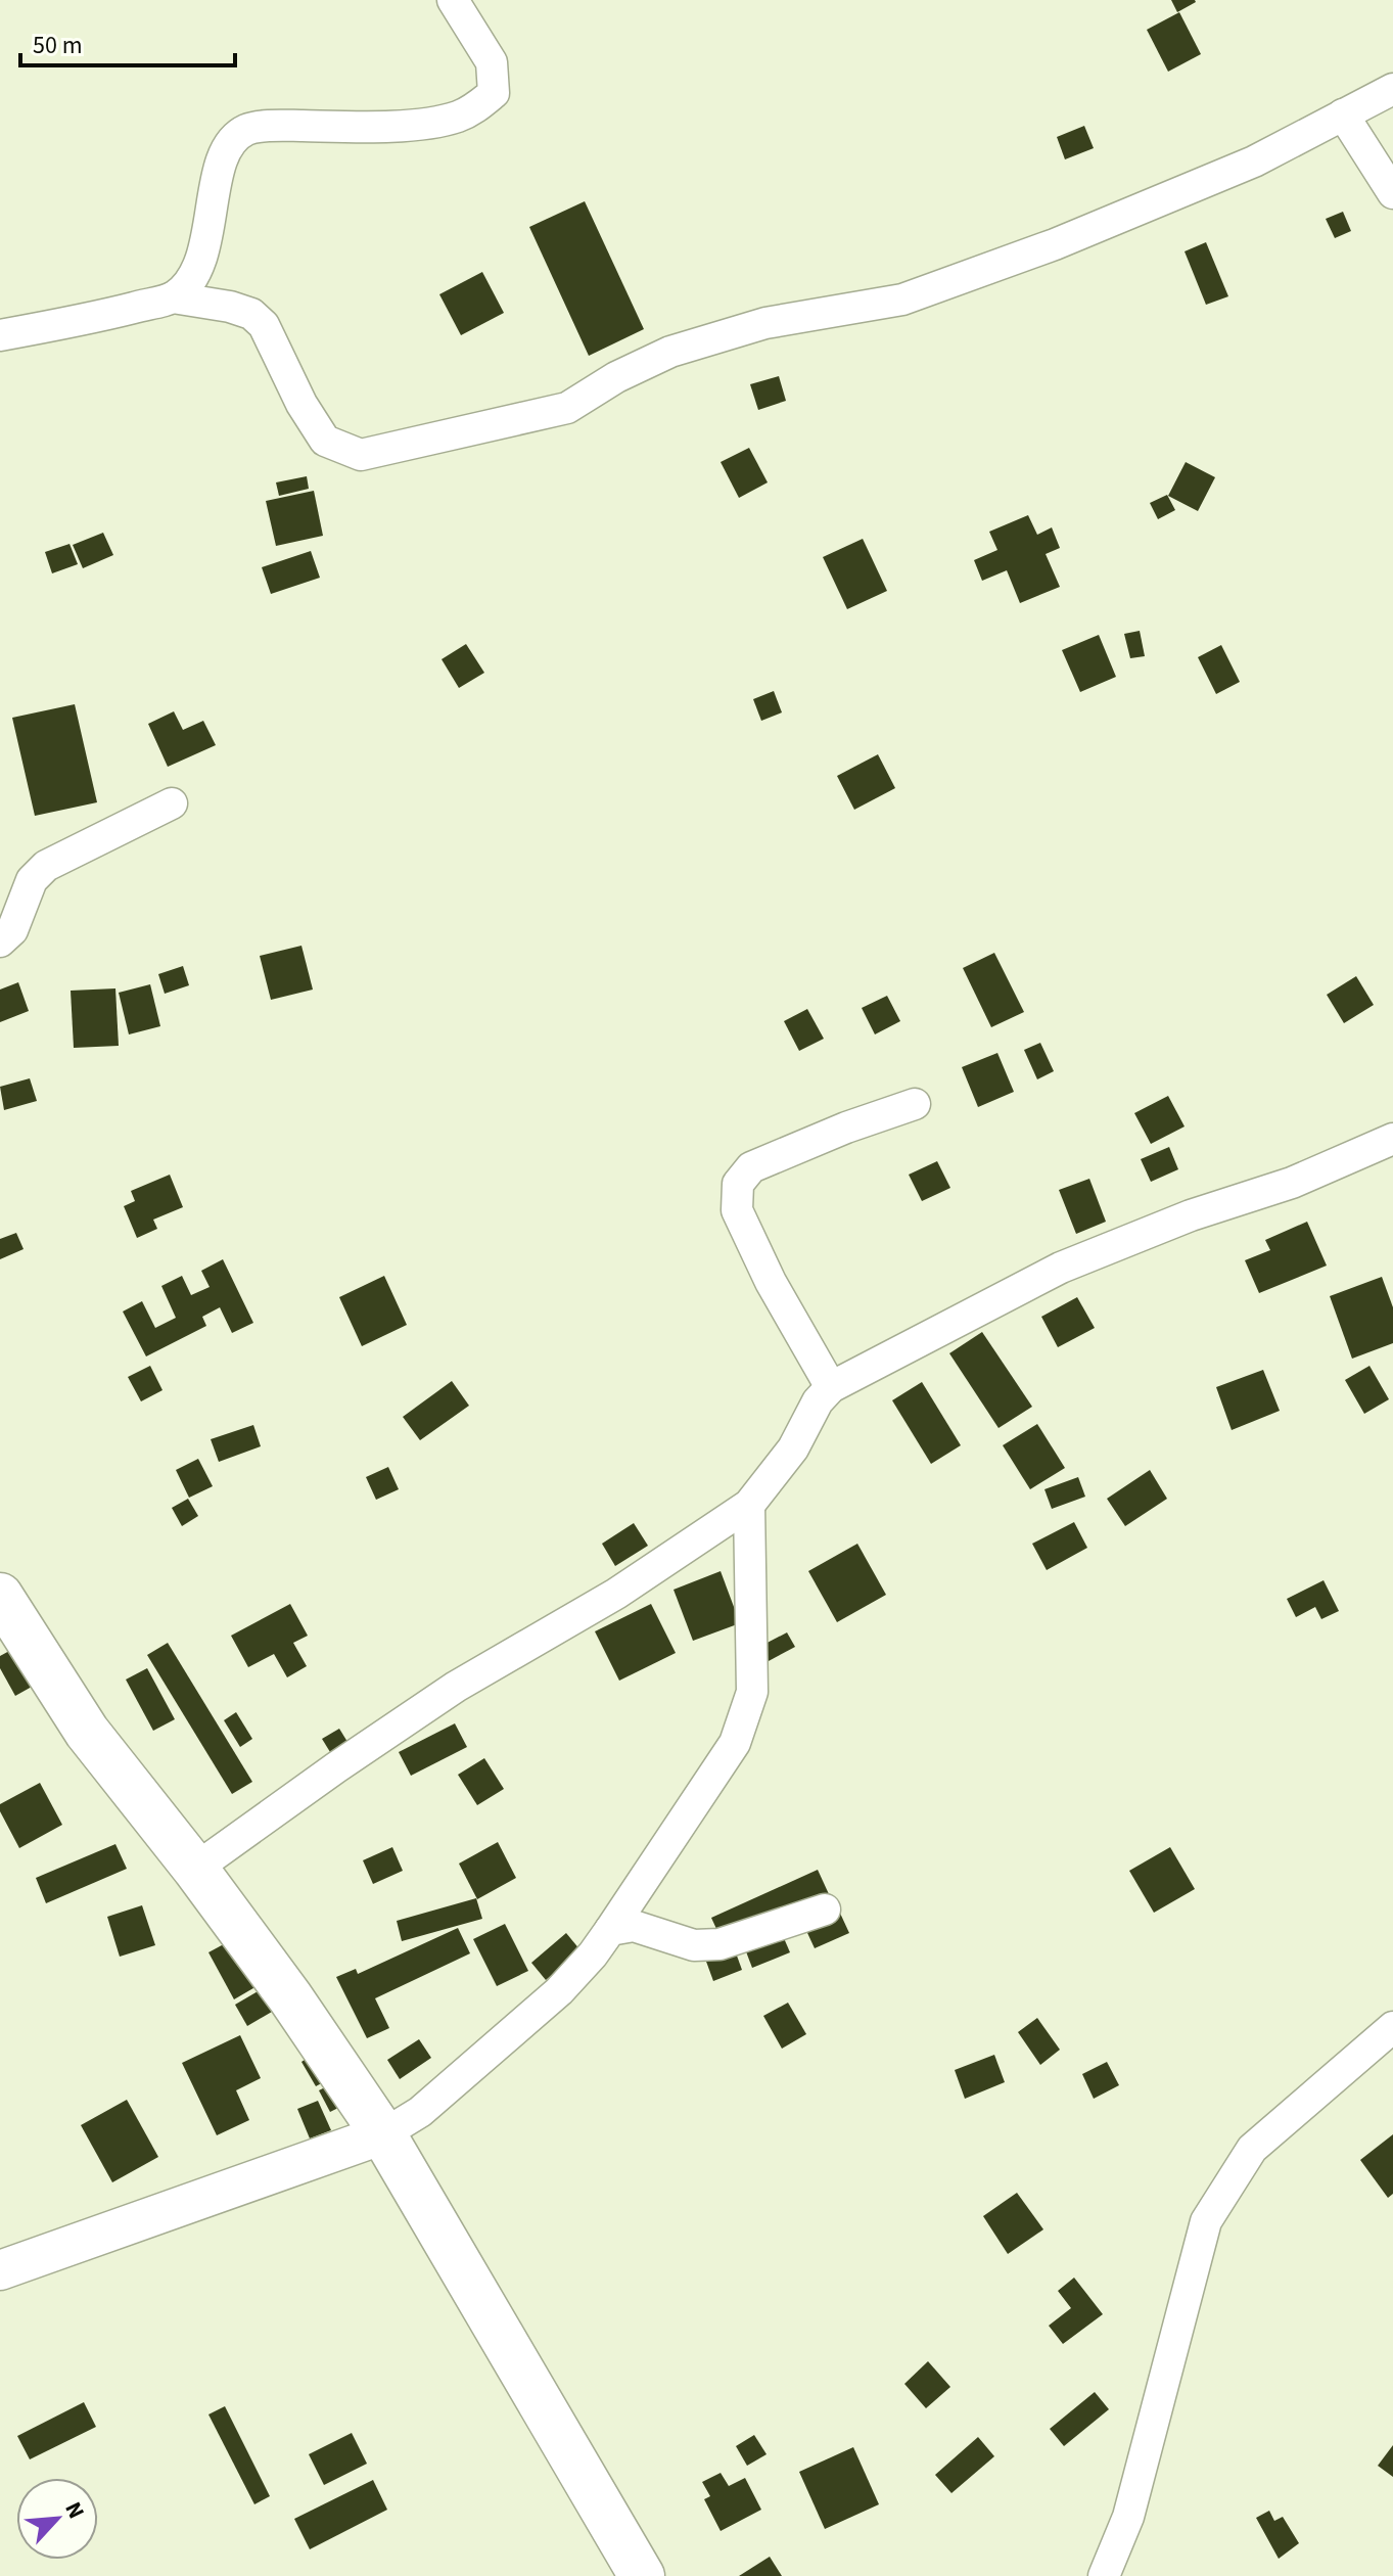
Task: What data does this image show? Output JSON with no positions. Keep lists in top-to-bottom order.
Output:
{
  "scale_bar": "50 m",
  "north": "top right"
}
